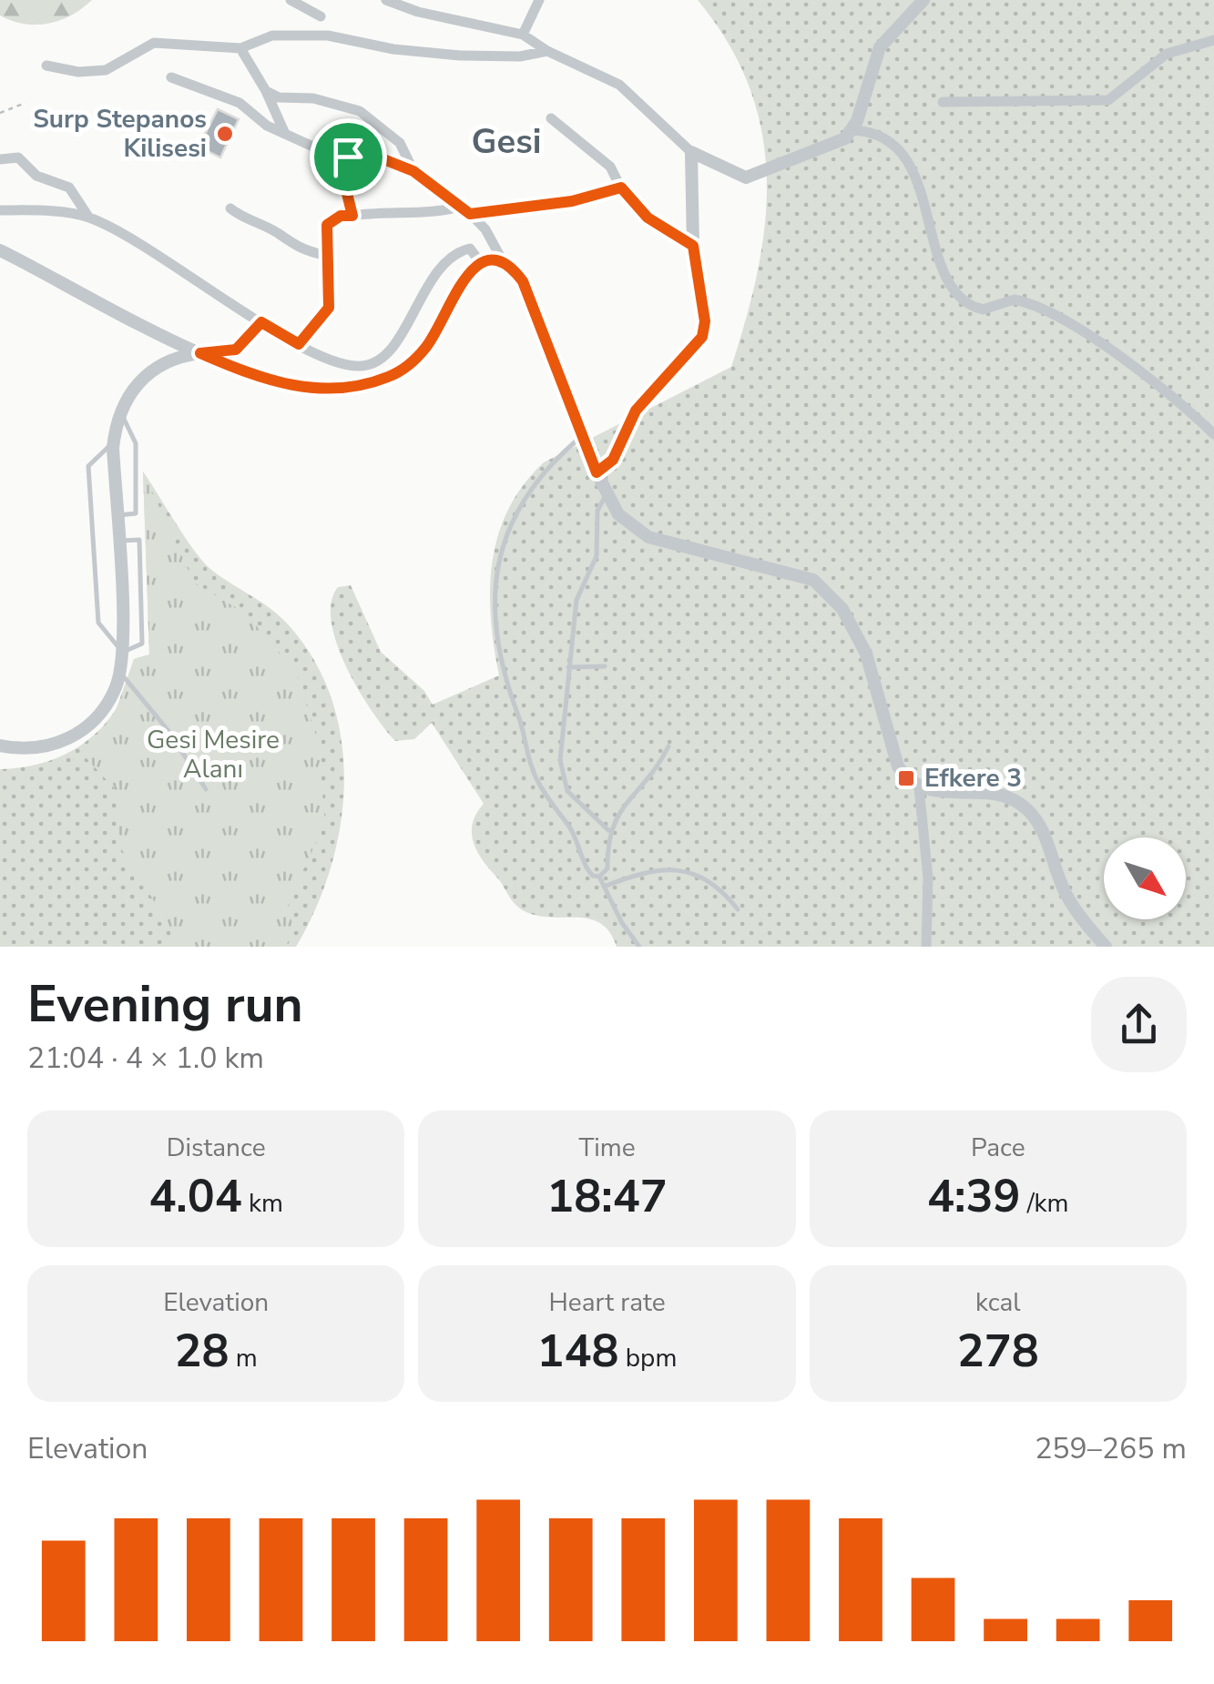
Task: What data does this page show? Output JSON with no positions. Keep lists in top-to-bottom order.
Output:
{
  "districts": ["Gesi"],
  "parks": ["Gesi Mesire Alanı"],
  "places": {
    "other": ["Surp Stepanos Kilisesi"],
    "transit": ["Efkere 3"]
  },
  "north": "bottom right",
  "page": {
    "heading": ["Evening run", "21:04 · 4 × 1.0 km"],
    "stats": [
      ["Distance", "4.04 km"],
      ["Time", "18:47"],
      ["Pace", "4:39 /km"],
      ["Elevation", "28 m"],
      ["Heart rate", "148 bpm"],
      ["kcal", "278"]
    ],
    "chart": ["Elevation", "259–265 m"]
  }
}
